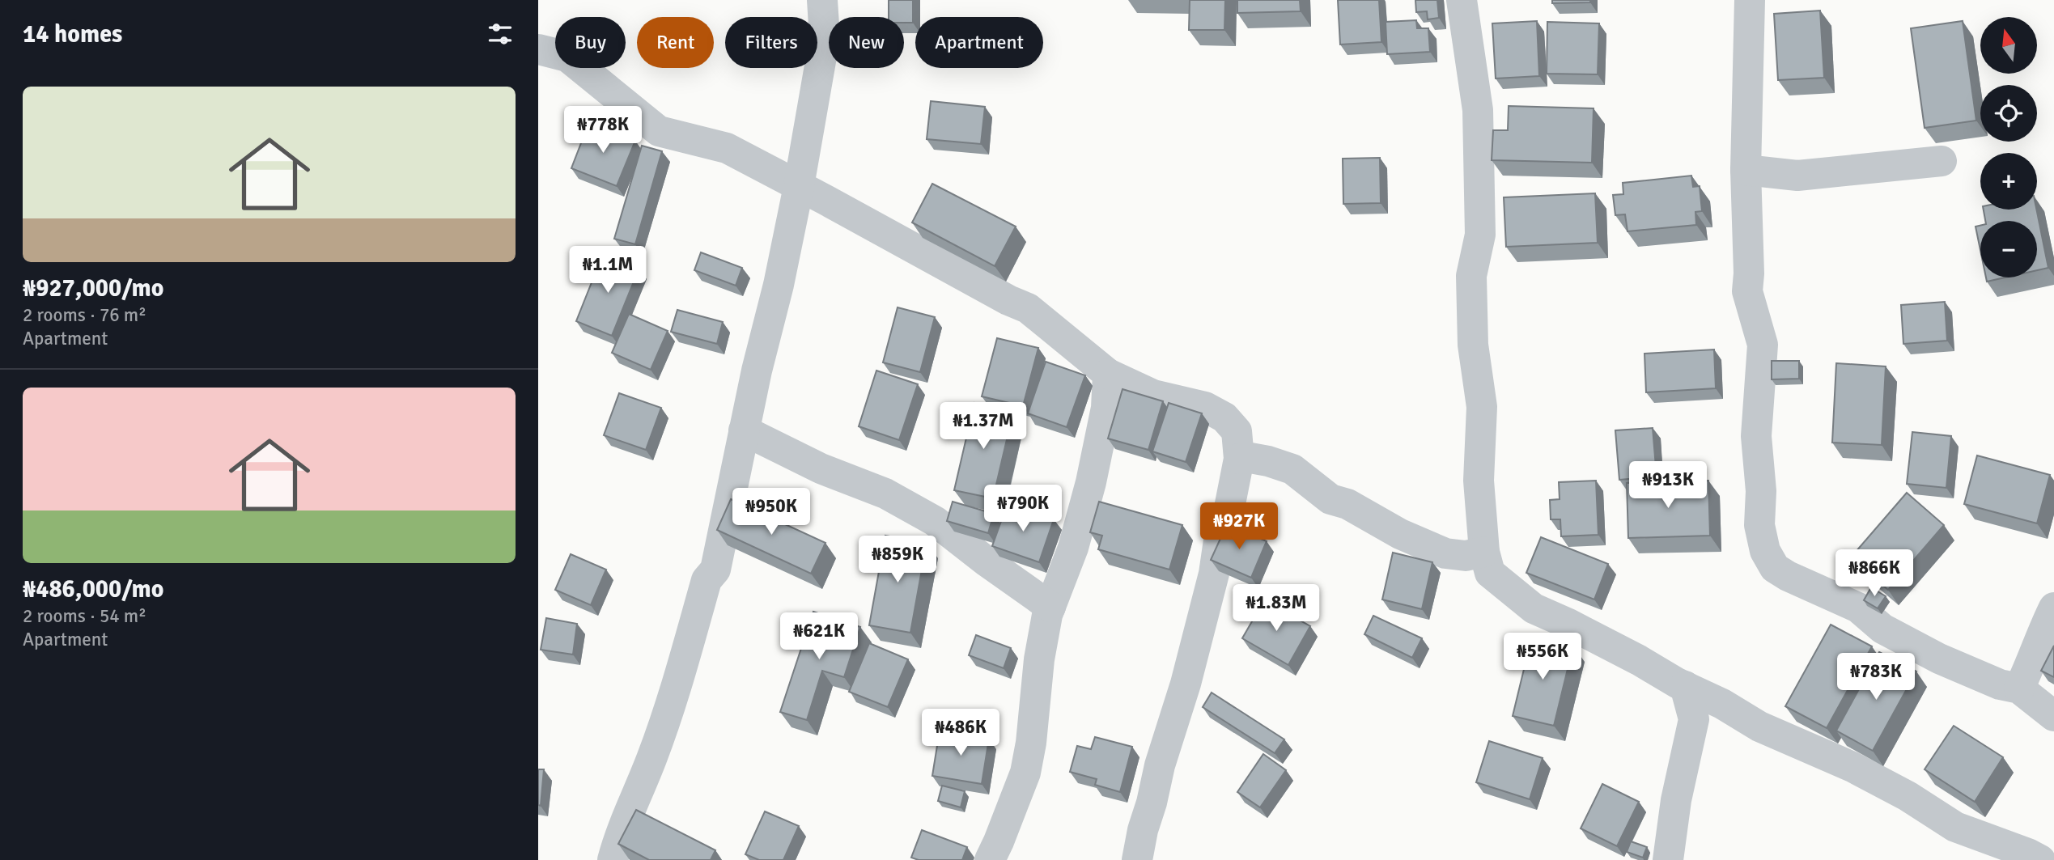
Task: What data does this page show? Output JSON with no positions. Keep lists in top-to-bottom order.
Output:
{
  "north": "top",
  "page": {
    "heading": "14 homes",
    "map_buttons": ["+", "−"],
    "chip": [
      "Buy",
      "Rent",
      "Filters",
      "New",
      "Apartment"
    ],
    "list": [
      {
        "name": "₦927,000/mo",
        "note": "2 rooms · 76 m² · Apartment"
      },
      {
        "name": "₦486,000/mo",
        "note": "2 rooms · 54 m² · Apartment"
      }
    ],
    "price": [
      "₦778K",
      "₦1.1M",
      "₦1.37M",
      "₦913K",
      "₦790K",
      "₦950K",
      "₦927K",
      "₦859K",
      "₦866K",
      "₦1.83M",
      "₦621K",
      "₦556K",
      "₦783K",
      "₦486K"
    ]
  }
}
